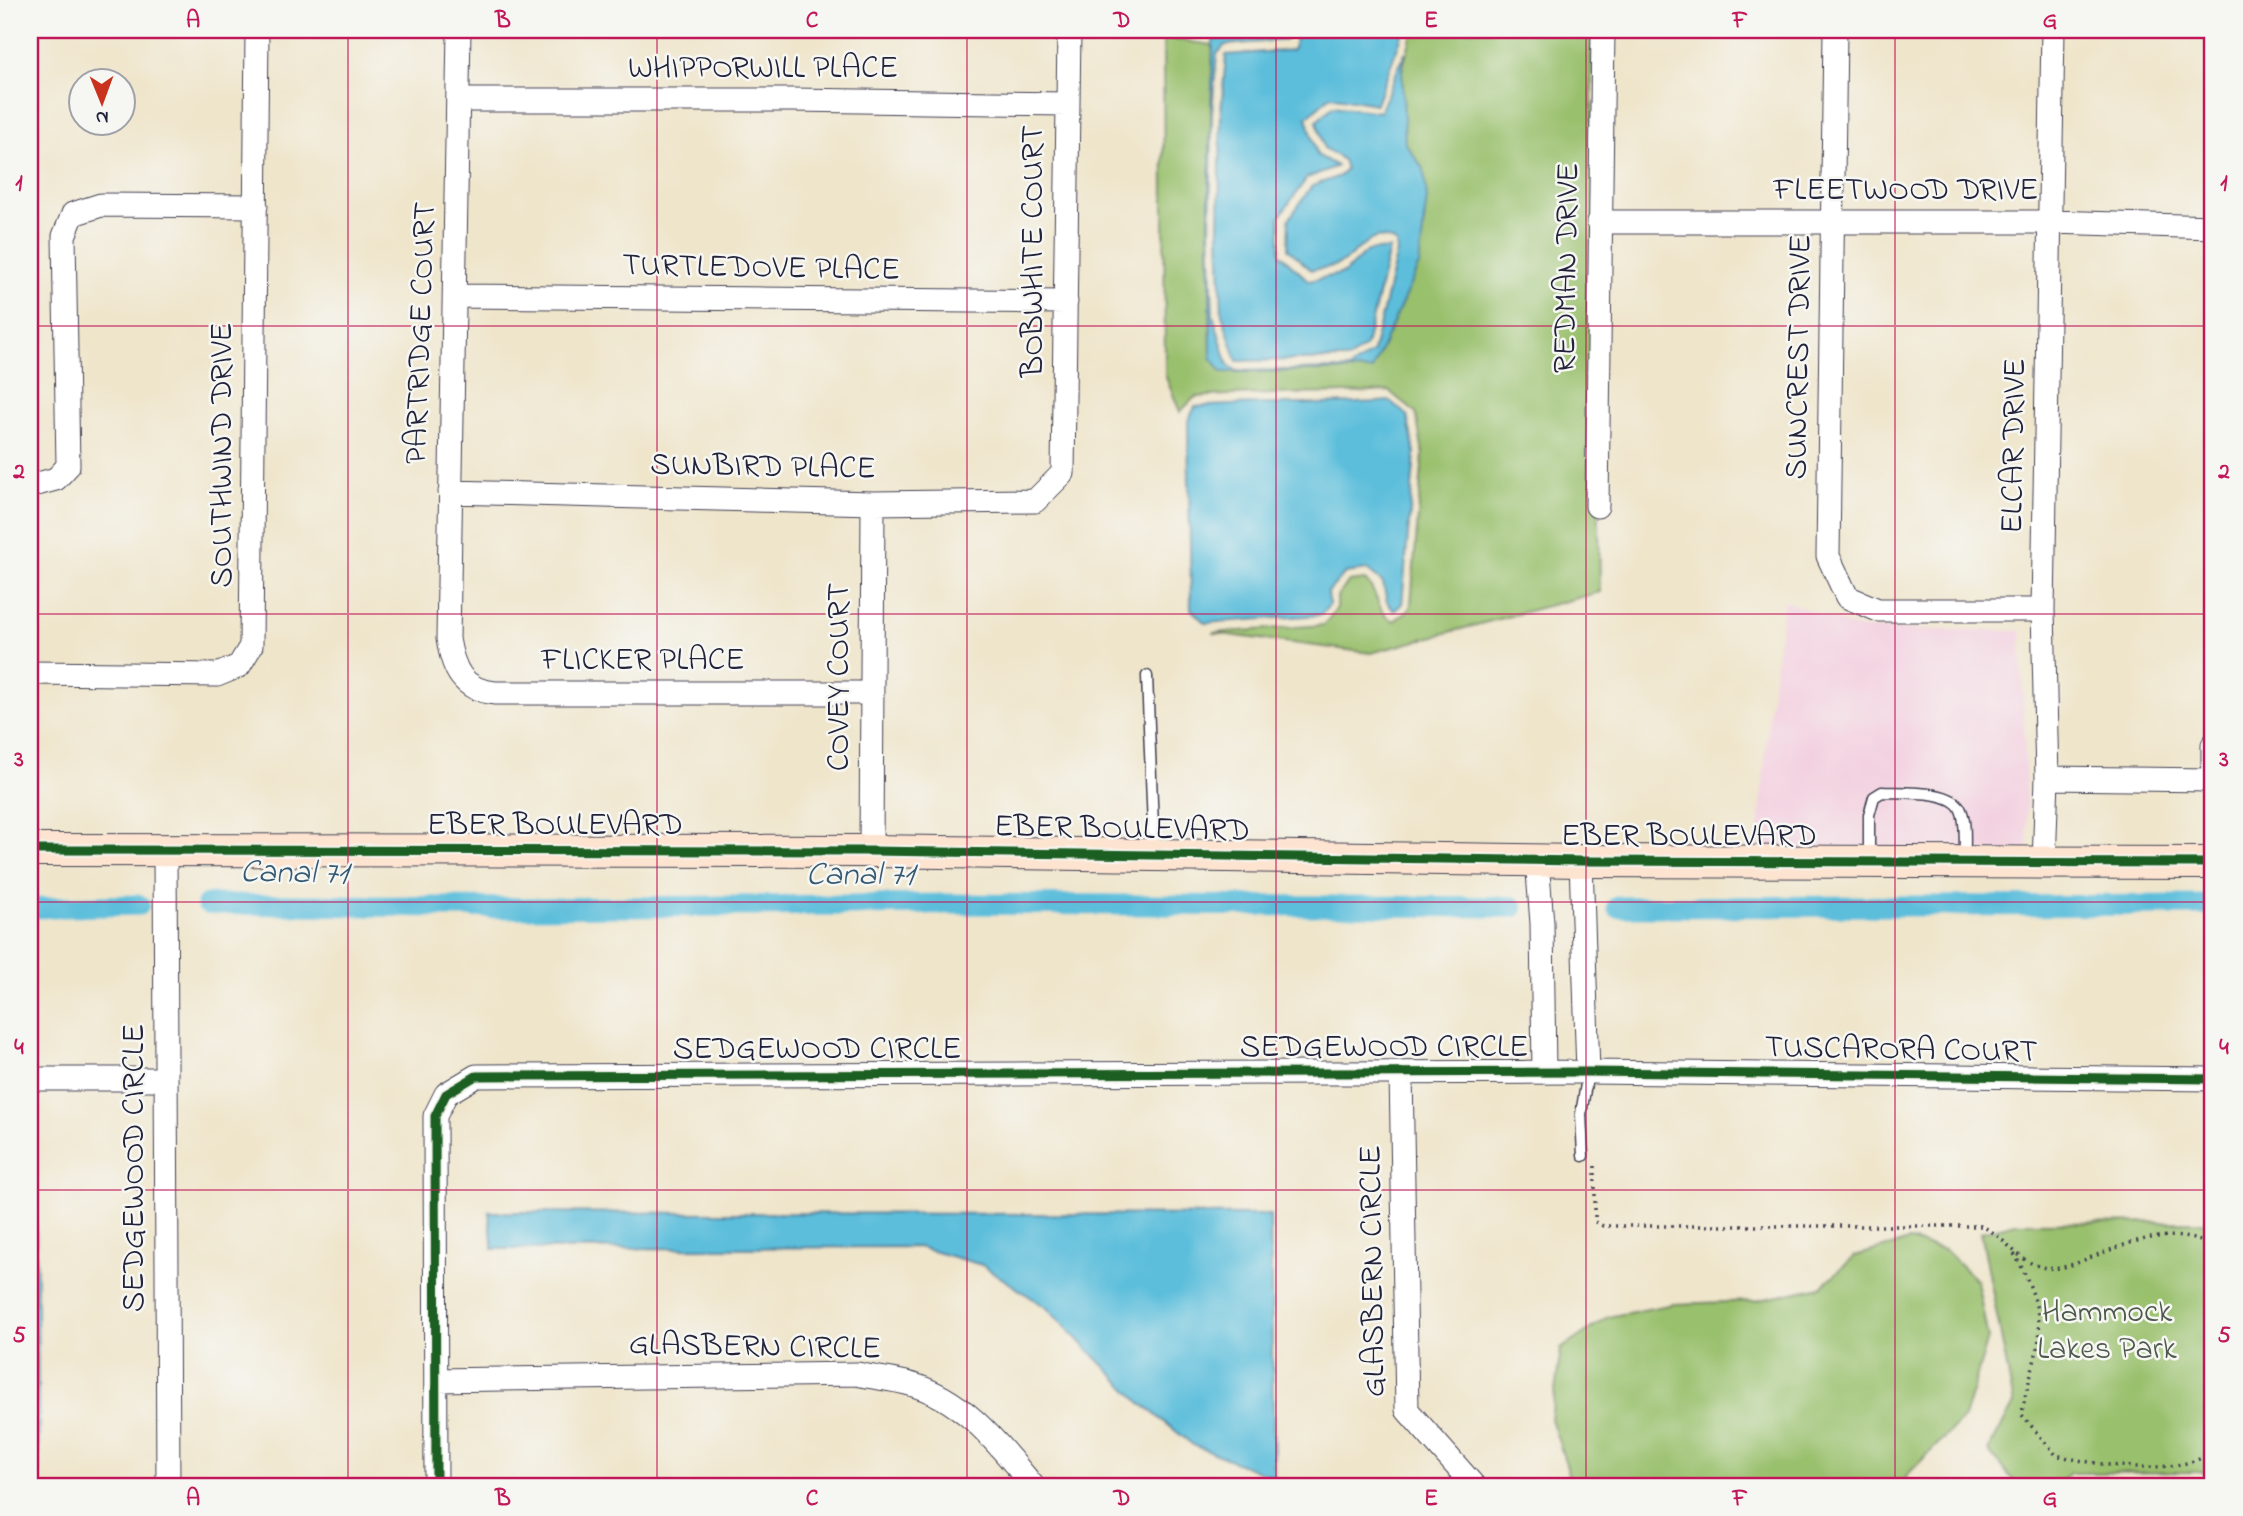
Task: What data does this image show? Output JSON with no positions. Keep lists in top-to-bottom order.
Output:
{
  "streets": {
    "street": [
      "WHIPPORWILL PLACE",
      "FLEETWOOD DRIVE",
      "BOBWHITE COURT",
      "REDMAN DRIVE",
      "TURTLEDOVE PLACE",
      "PARTRIDGE COURT",
      "SUNCREST DRIVE",
      "ELCAR DRIVE",
      "SOUTHWIND DRIVE",
      "SUNBIRD PLACE",
      "FLICKER PLACE",
      "COVEY COURT",
      "EBER BOULEVARD",
      "SEDGEWOOD CIRCLE",
      "TUSCARORA COURT",
      "GLASBERN CIRCLE"
    ]
  },
  "crossings": [
    ["WHIPPORWILL PLACE", "BOBWHITE COURT"],
    ["WHIPPORWILL PLACE", "PARTRIDGE COURT"],
    ["FLEETWOOD DRIVE", "REDMAN DRIVE"],
    ["FLEETWOOD DRIVE", "SUNCREST DRIVE"],
    ["FLEETWOOD DRIVE", "ELCAR DRIVE"],
    ["BOBWHITE COURT", "TURTLEDOVE PLACE"],
    ["BOBWHITE COURT", "SUNBIRD PLACE"],
    ["TURTLEDOVE PLACE", "PARTRIDGE COURT"],
    ["PARTRIDGE COURT", "SUNBIRD PLACE"],
    ["PARTRIDGE COURT", "FLICKER PLACE"],
    ["SUNCREST DRIVE", "ELCAR DRIVE"],
    ["ELCAR DRIVE", "EBER BOULEVARD"],
    ["SUNBIRD PLACE", "COVEY COURT"],
    ["FLICKER PLACE", "COVEY COURT"],
    ["COVEY COURT", "EBER BOULEVARD"],
    ["EBER BOULEVARD", "SEDGEWOOD CIRCLE"],
    ["SEDGEWOOD CIRCLE", "TUSCARORA COURT"],
    ["SEDGEWOOD CIRCLE", "GLASBERN CIRCLE"]
  ],
  "water": ["Canal 71"],
  "parks": ["Hammock Lakes Park"],
  "north": "bottom",
  "grid": {
    "columns": [
      "A",
      "B",
      "C",
      "D",
      "E",
      "F",
      "G"
    ],
    "rows": [
      "1",
      "2",
      "3",
      "4",
      "5"
    ]
  }
}
